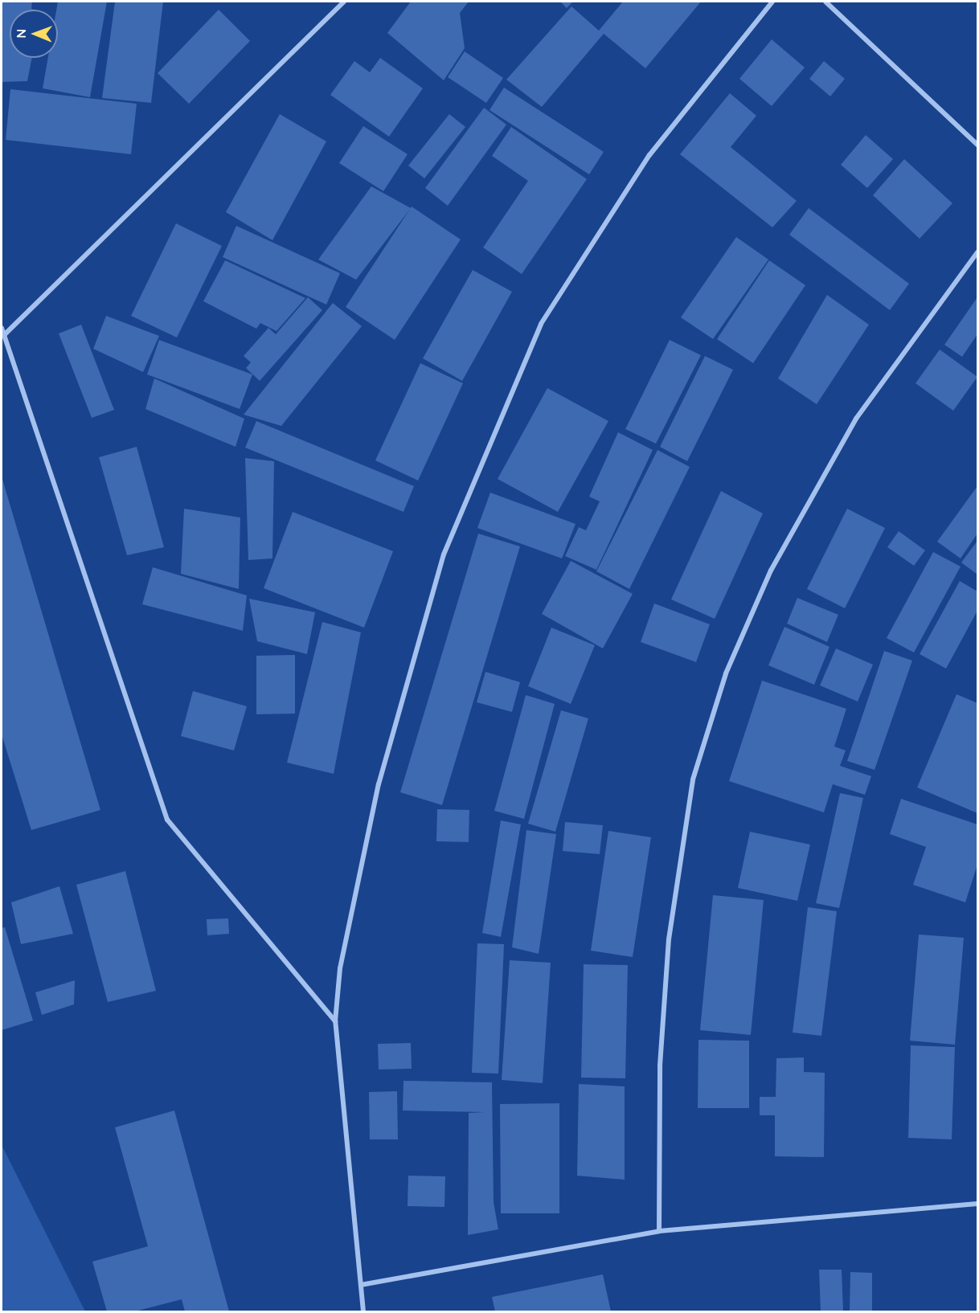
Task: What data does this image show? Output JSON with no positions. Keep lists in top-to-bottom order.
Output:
{
  "north": "left"
}
